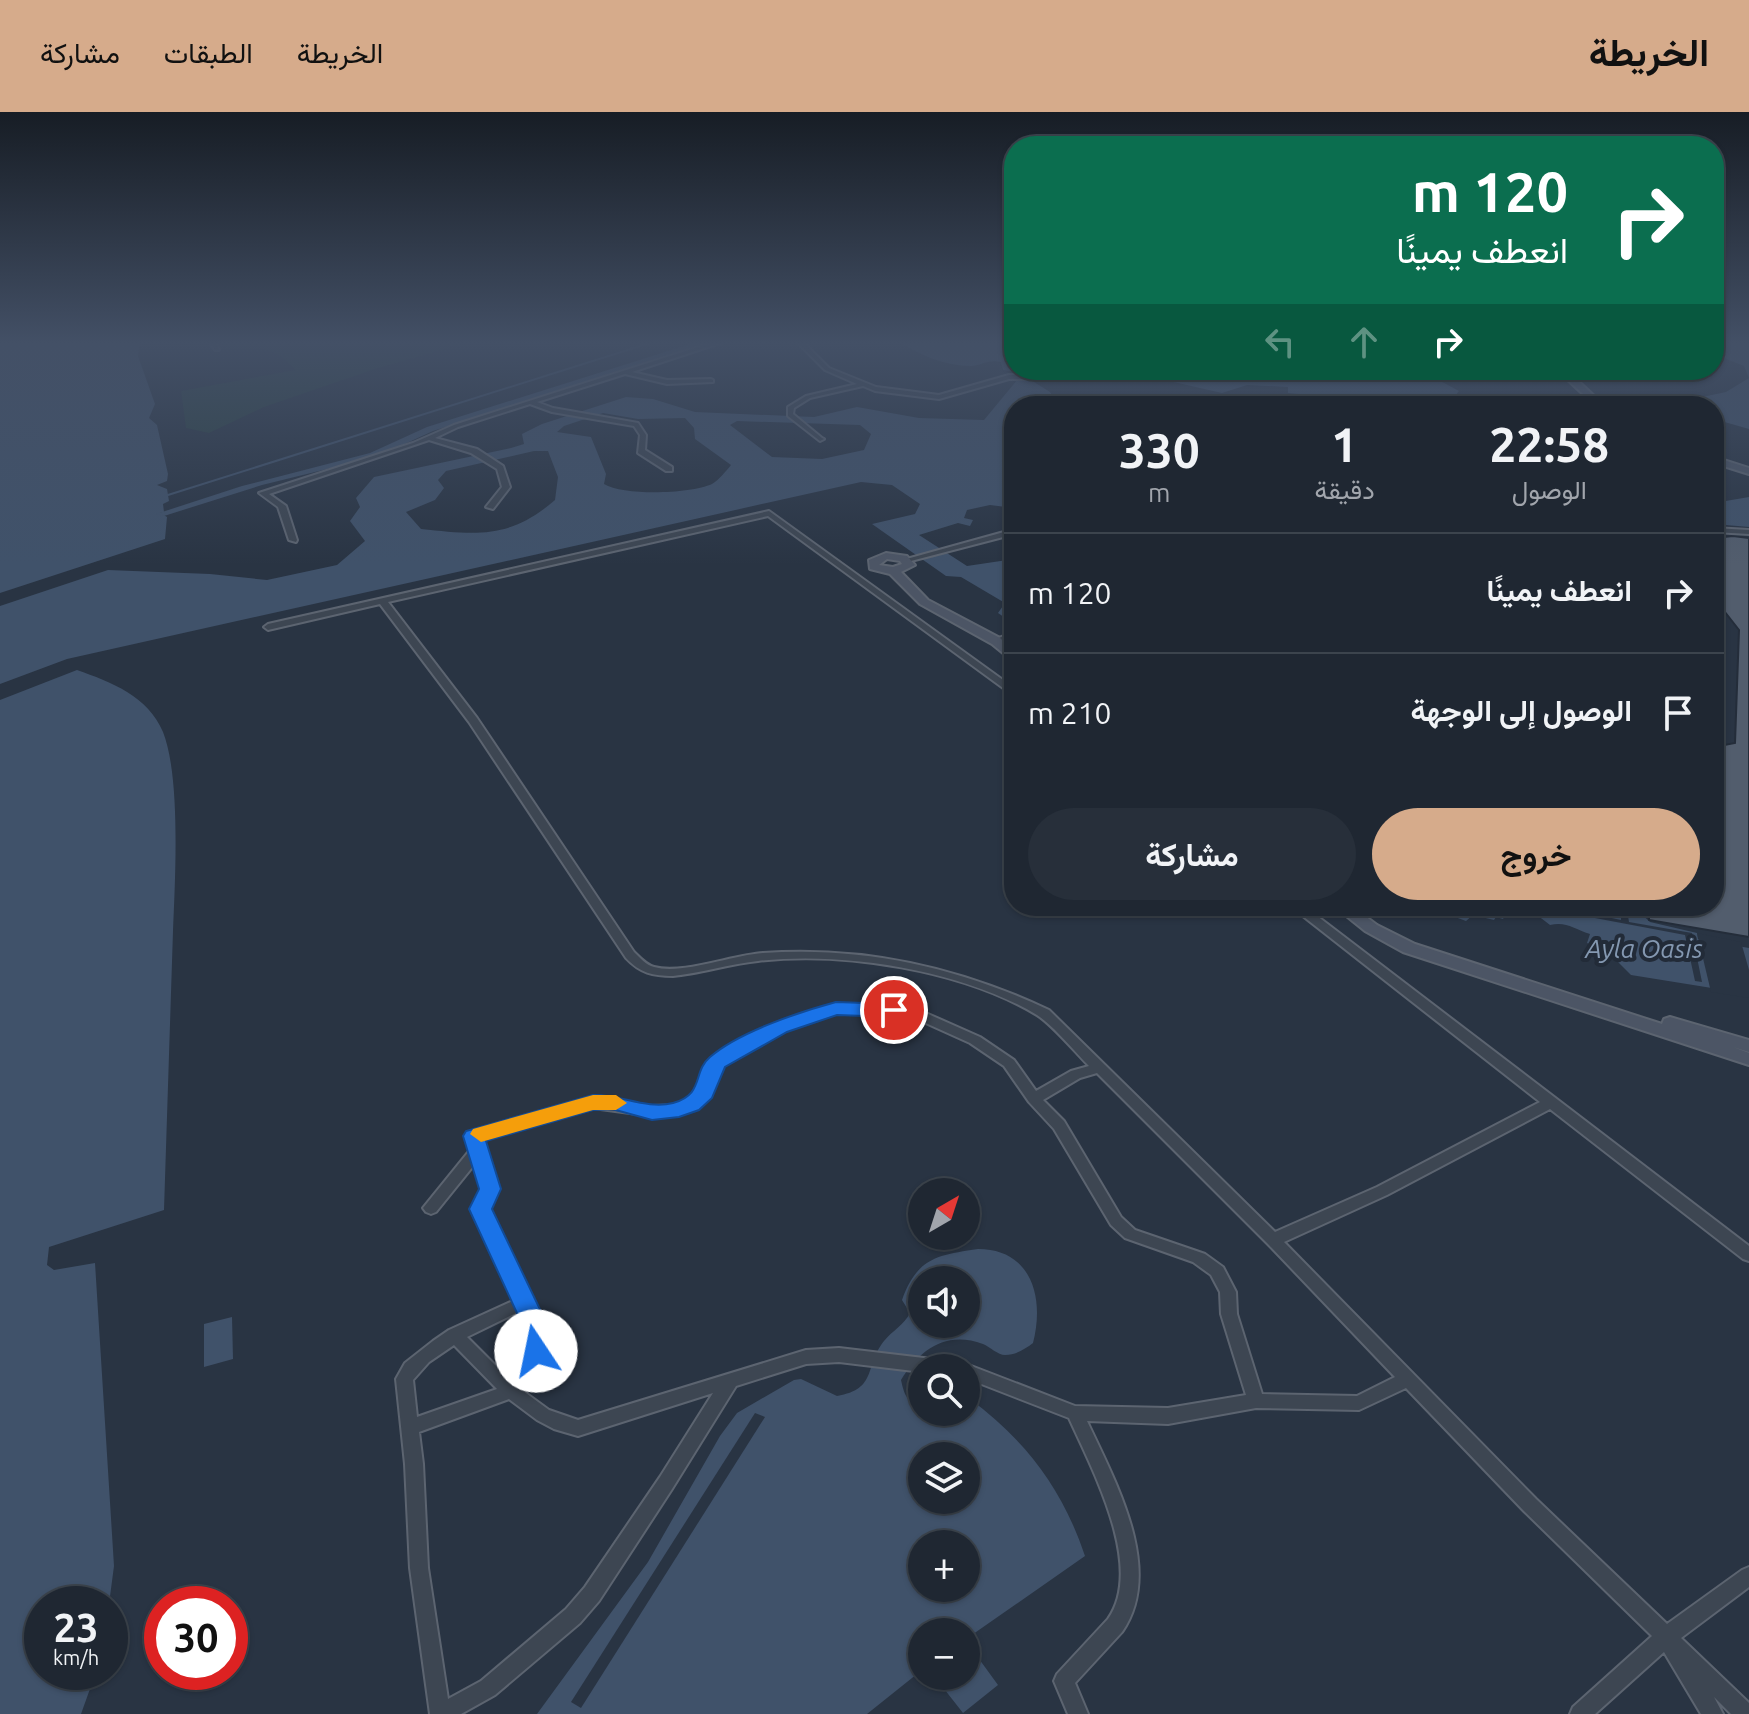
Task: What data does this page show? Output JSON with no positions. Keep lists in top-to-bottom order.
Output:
{
  "water": ["Ayla Oasis"],
  "north": "top right",
  "page": {
    "header": "الخريطة",
    "nav": ["الخريطة", "الطبقات", "مشاركة"],
    "turn": ["120 m", "انعطف يمينًا"],
    "eta": [
      "22:58",
      "الوصول",
      "1",
      "دقيقة",
      "330",
      "m"
    ],
    "list": [
      {
        "name": "انعطف يمينًا",
        "value": "120 m"
      },
      {
        "name": "الوصول إلى الوجهة",
        "value": "210 m"
      }
    ],
    "buttons": ["خروج", "مشاركة"],
    "map_buttons": ["+", "−"],
    "speed": "23 km/h",
    "limit": "30"
  }
}
